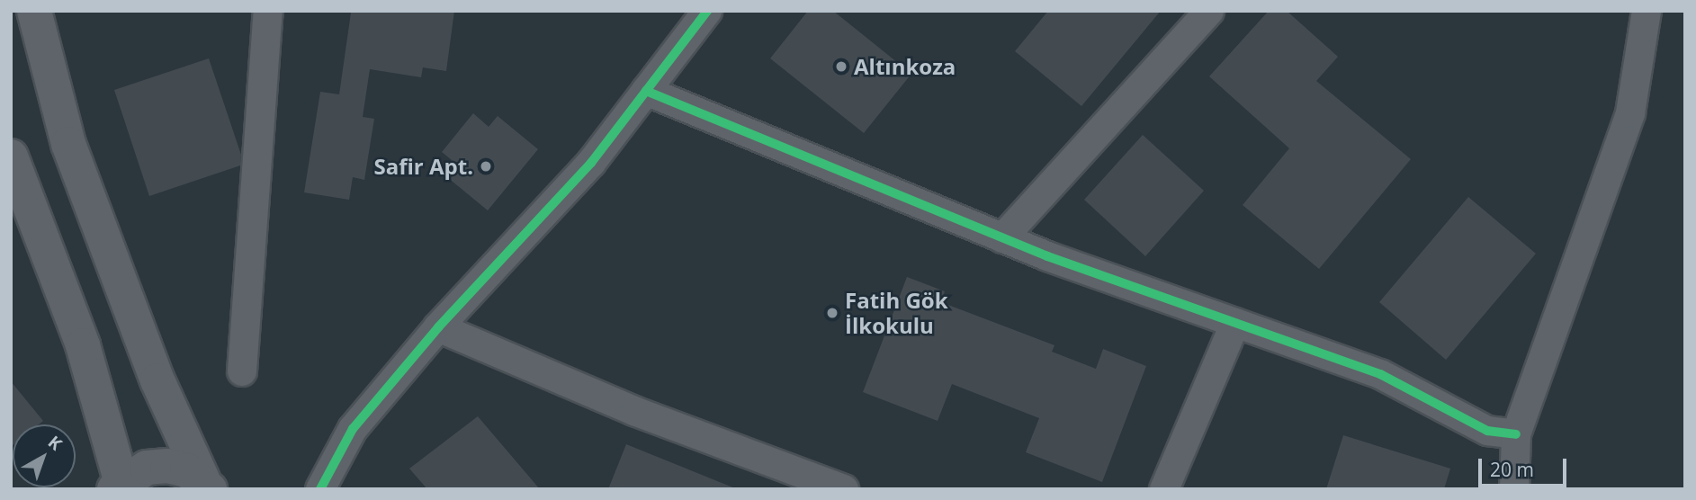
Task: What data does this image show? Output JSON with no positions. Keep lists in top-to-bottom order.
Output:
{
  "places": ["Altınkoza", "Safir Apt.", "Fatih Gök İlkokulu"],
  "scale_bar": "20 m",
  "north": "top right"
}
